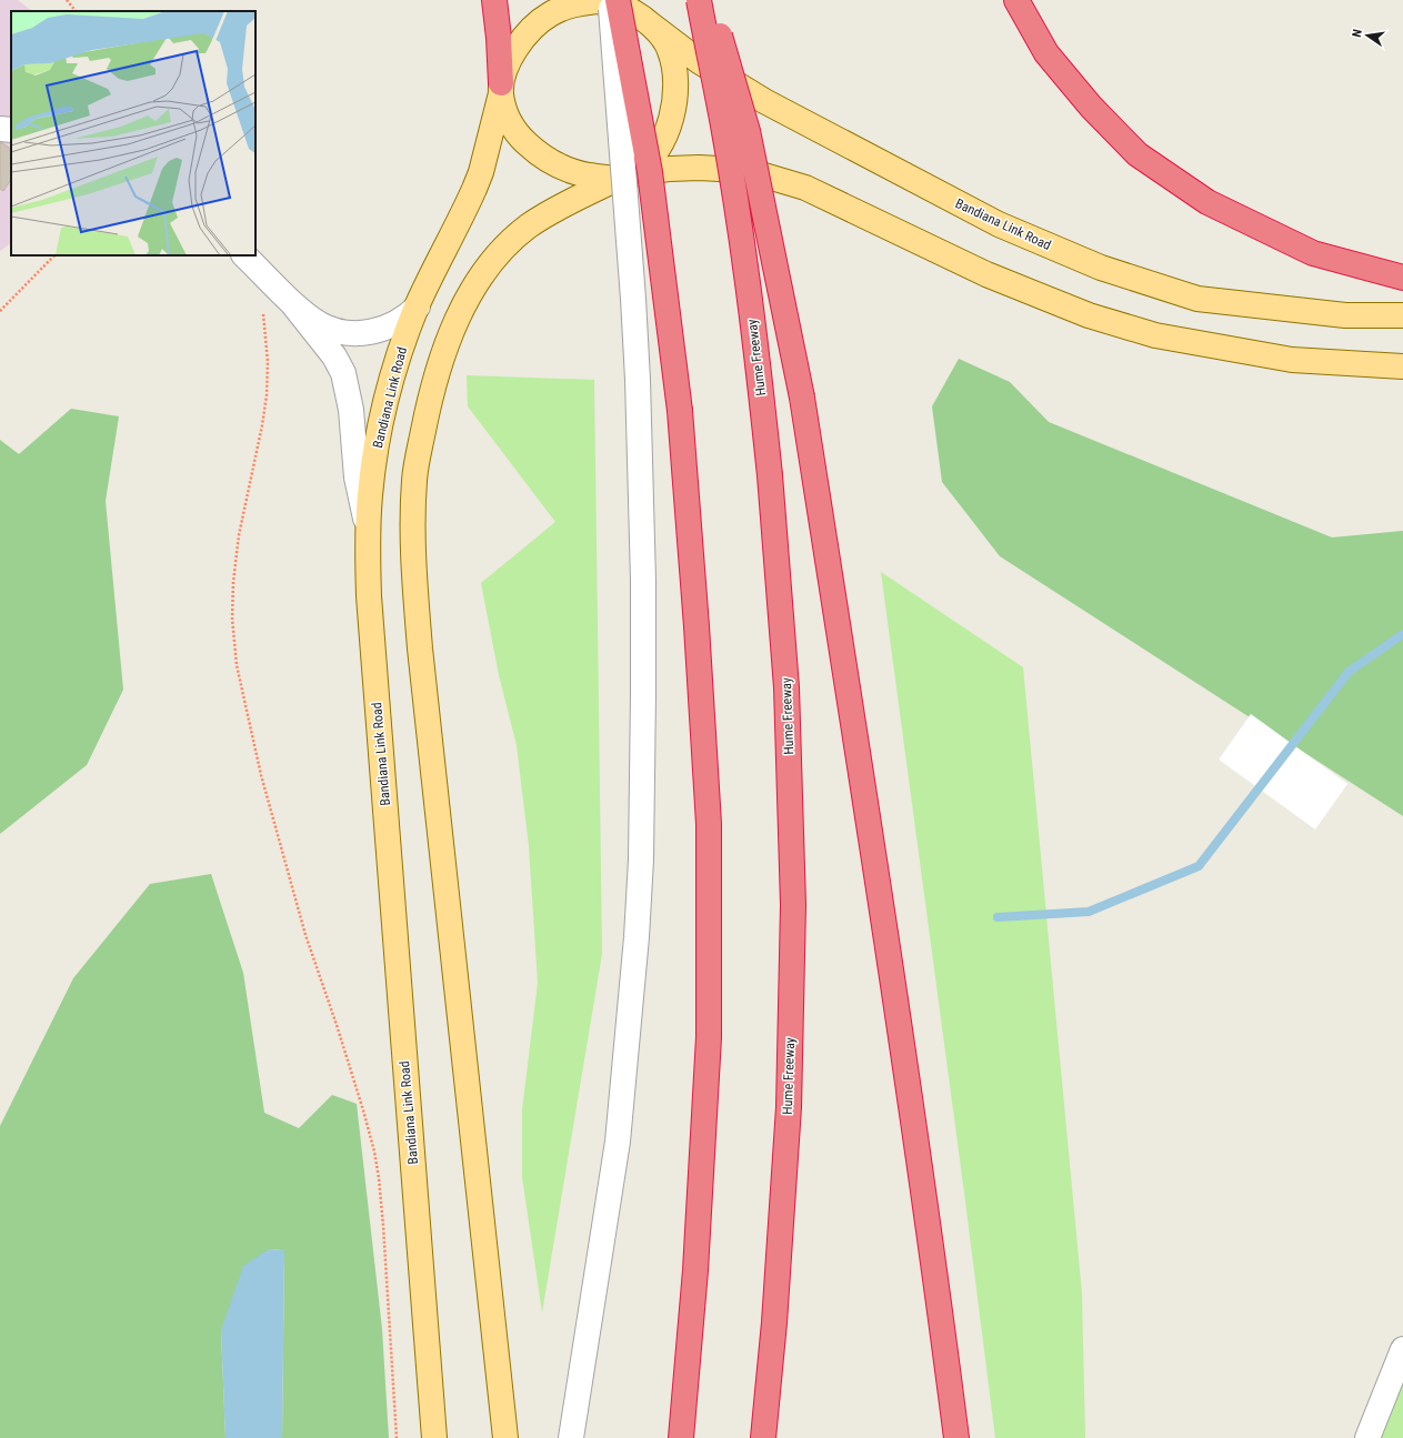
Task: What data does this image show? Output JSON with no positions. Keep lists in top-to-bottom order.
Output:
{
  "streets": {
    "highway": ["Hume Freeway"],
    "main road": ["Bandiana Link Road"]
  },
  "north": "left"
}
